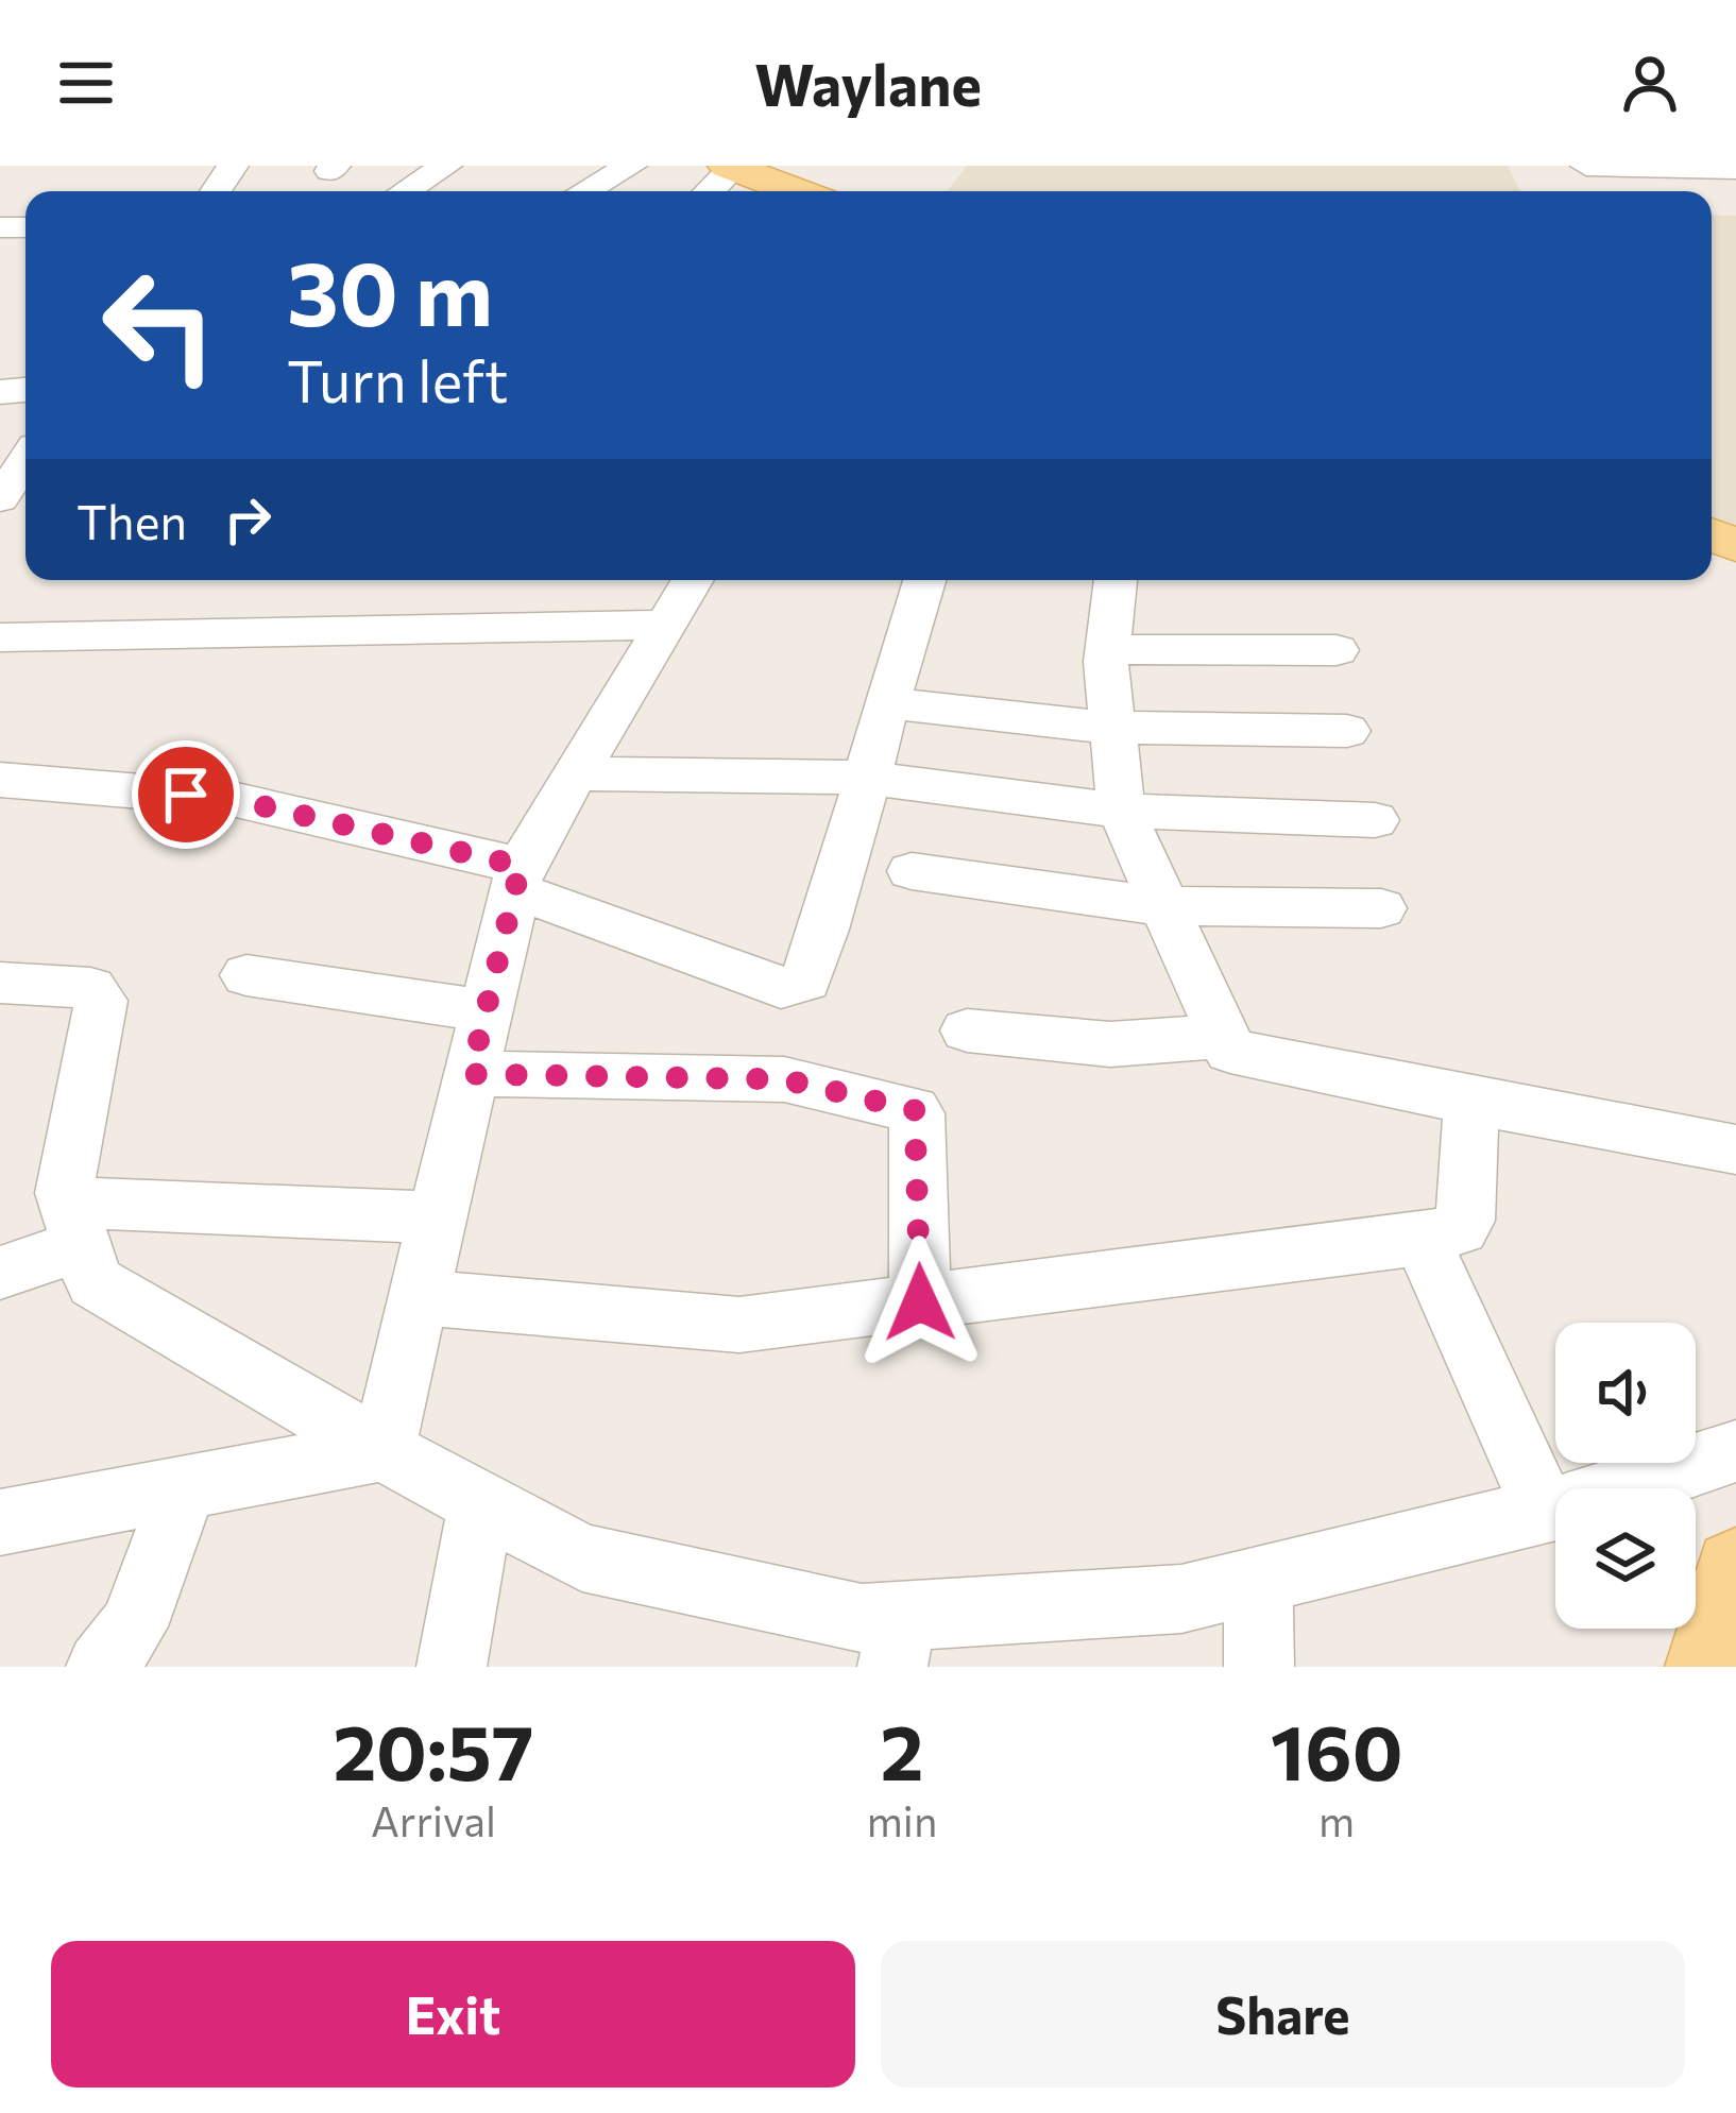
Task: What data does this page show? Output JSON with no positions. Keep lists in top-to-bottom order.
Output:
{
  "page": {
    "header": "Waylane",
    "turn": ["30 m", "Turn left"],
    "then": "Then",
    "eta": [
      "20:57",
      "Arrival",
      "2",
      "min",
      "160",
      "m"
    ],
    "buttons": ["Exit", "Share"]
  }
}
